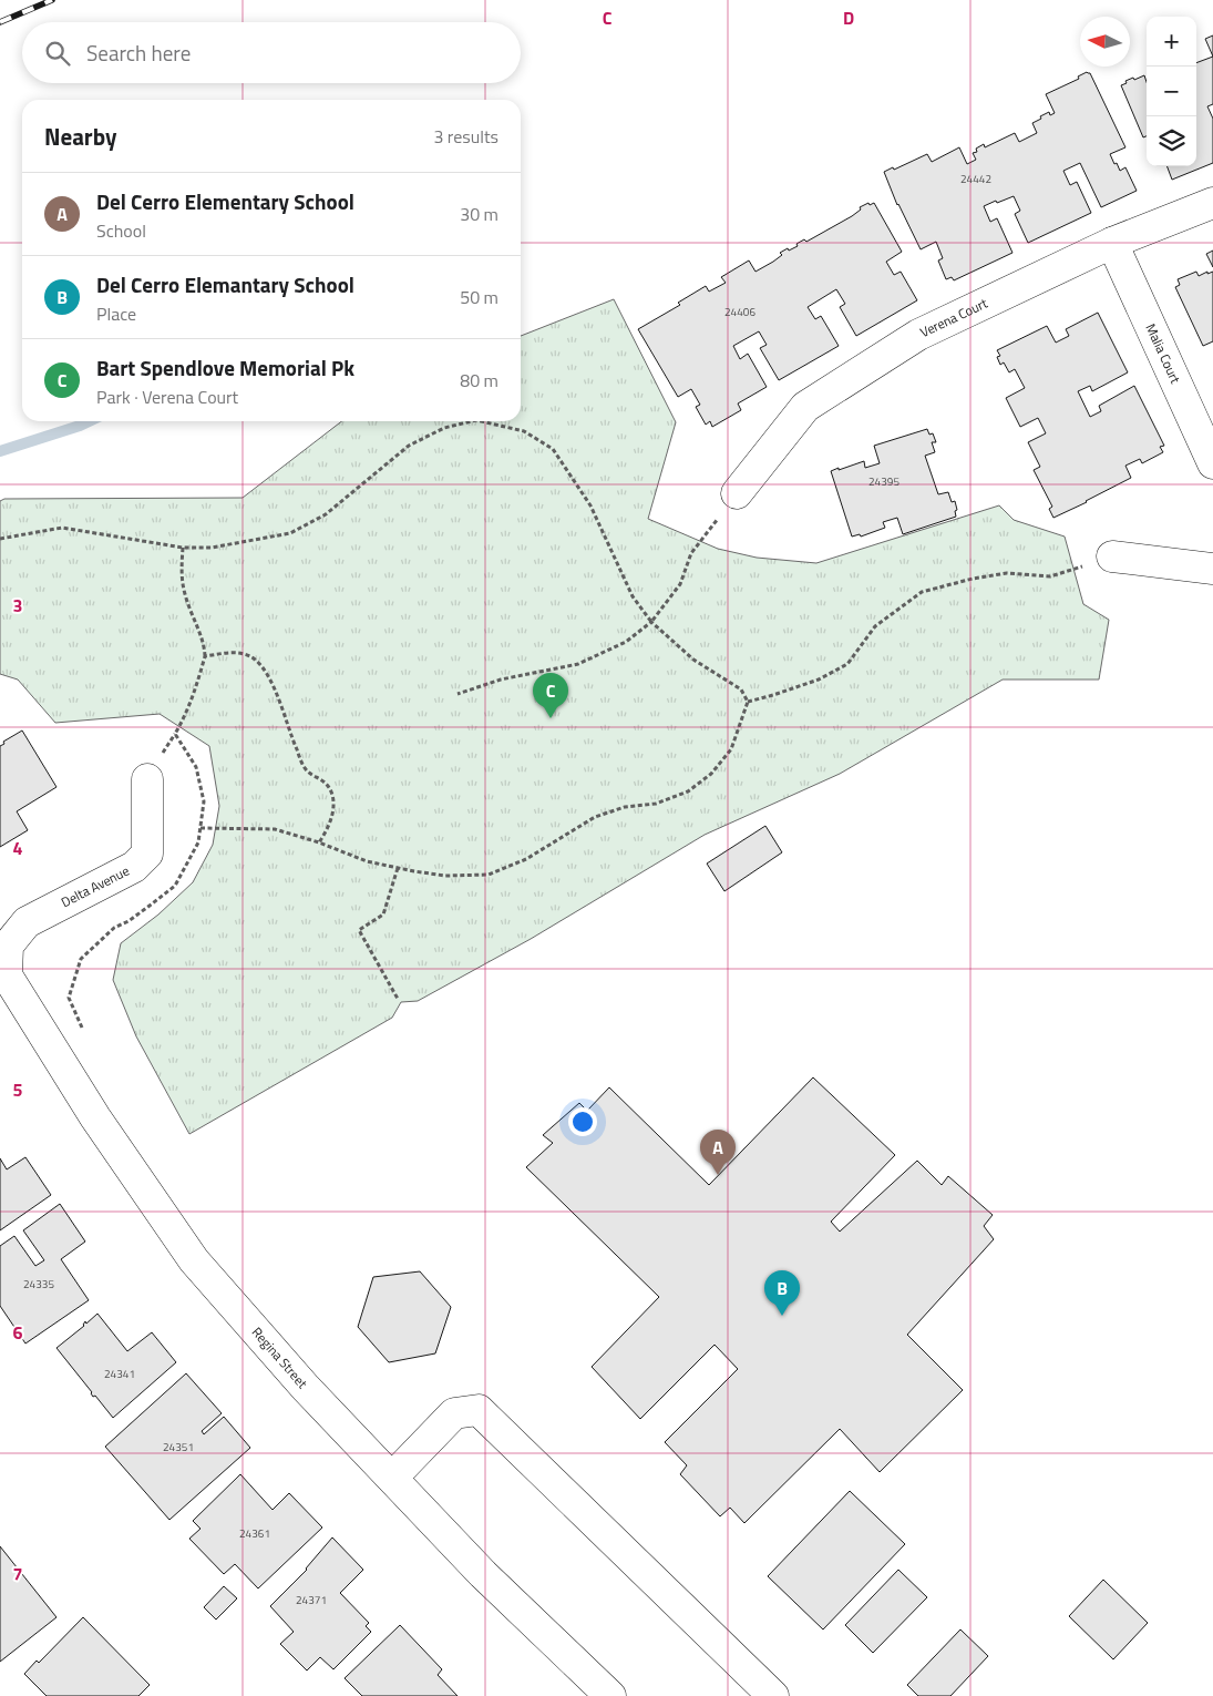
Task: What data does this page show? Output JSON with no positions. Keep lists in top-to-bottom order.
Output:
{
  "streets": {
    "street": [
      "Verena Court",
      "Malia Court",
      "Delta Avenue",
      "Regina Street"
    ]
  },
  "crossings": [
    ["Verena Court", "Malia Court"],
    ["Delta Avenue", "Regina Street"]
  ],
  "house_numbers": [
    "24442",
    "24406",
    "24395",
    "24335",
    "24341",
    "24351",
    "24361",
    "24371"
  ],
  "north": "left",
  "page": {
    "map_buttons": ["+", "−"],
    "search": "Search here",
    "heading": ["Nearby", "3 results"],
    "list": [
      {
        "mark": "A",
        "name": "Del Cerro Elementary School",
        "note": "School",
        "value": "30 m"
      },
      {
        "mark": "B",
        "name": "Del Cerro Elemantary School",
        "note": "Place",
        "value": "50 m"
      },
      {
        "mark": "C",
        "name": "Bart Spendlove Memorial Pk",
        "note": "Park · Verena Court",
        "value": "80 m"
      }
    ],
    "pins": ["C", "A", "B"]
  },
  "grid": {
    "columns": ["C", "D"],
    "rows": [
      "3",
      "4",
      "5",
      "6",
      "7"
    ]
  }
}
